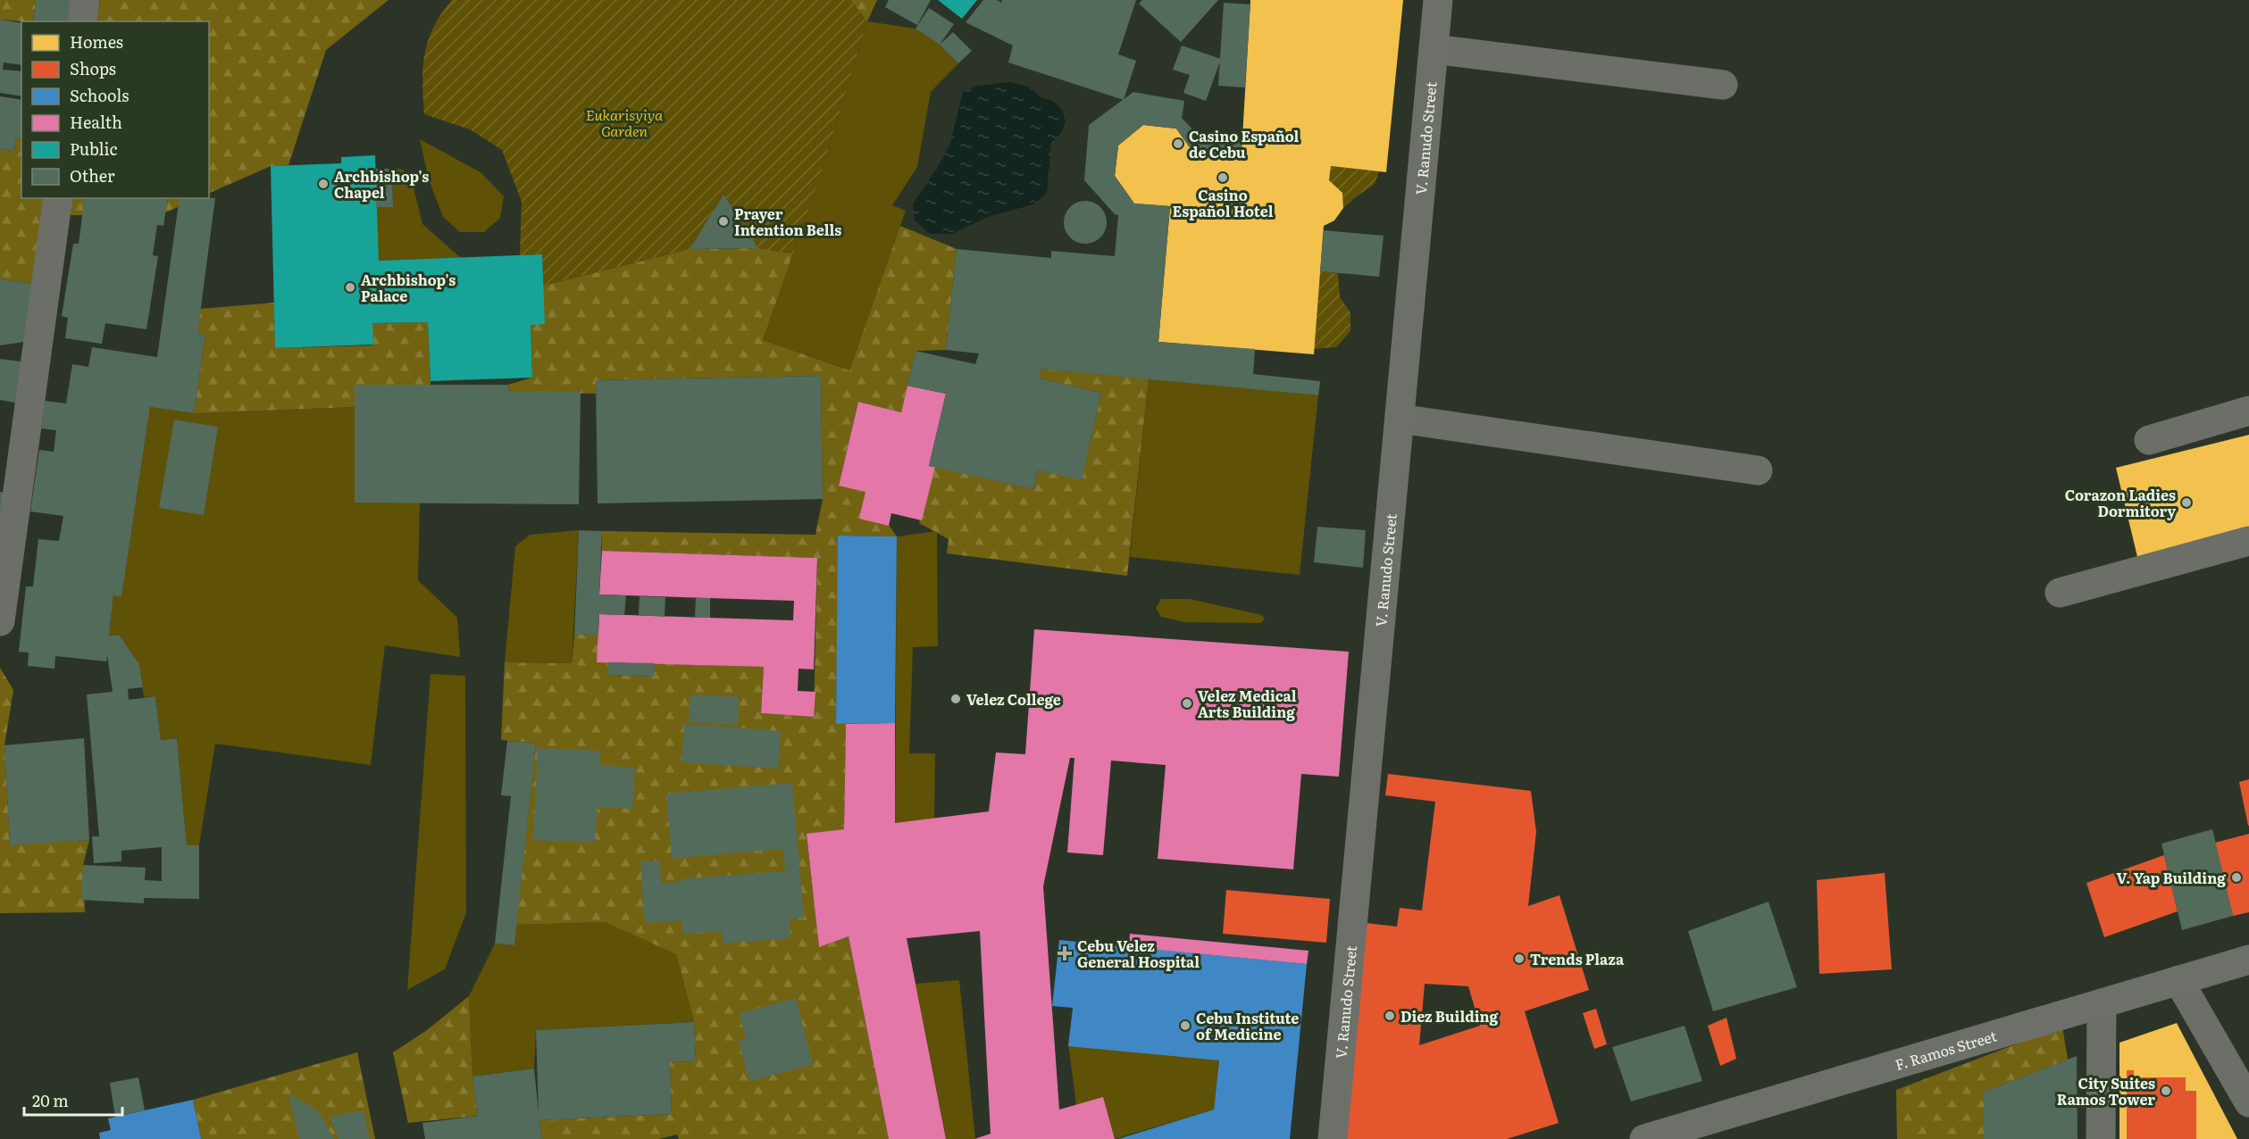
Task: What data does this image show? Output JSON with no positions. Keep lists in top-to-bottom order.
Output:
{
  "streets": {
    "street": ["V. Ranudo Street", "F. Ramos Street"]
  },
  "parks": ["Eukarisyiya Garden"],
  "places": {
    "other": [
      "Casino Español de Cebu",
      "Casino Español Hotel",
      "Archbishop's Chapel",
      "Prayer Intention Bells",
      "Archbishop's Palace",
      "Corazon Ladies Dormitory",
      "Velez College",
      "Velez Medical Arts Building",
      "V. Yap Building",
      "Trends Plaza",
      "Diez Building",
      "Cebu Institute of Medicine",
      "City Suites Ramos Tower"
    ],
    "health": ["Cebu Velez General Hospital"]
  },
  "legend": [
    "Homes",
    "Shops",
    "Schools",
    "Health",
    "Public",
    "Other"
  ],
  "scale_bar": "20 m"
}
